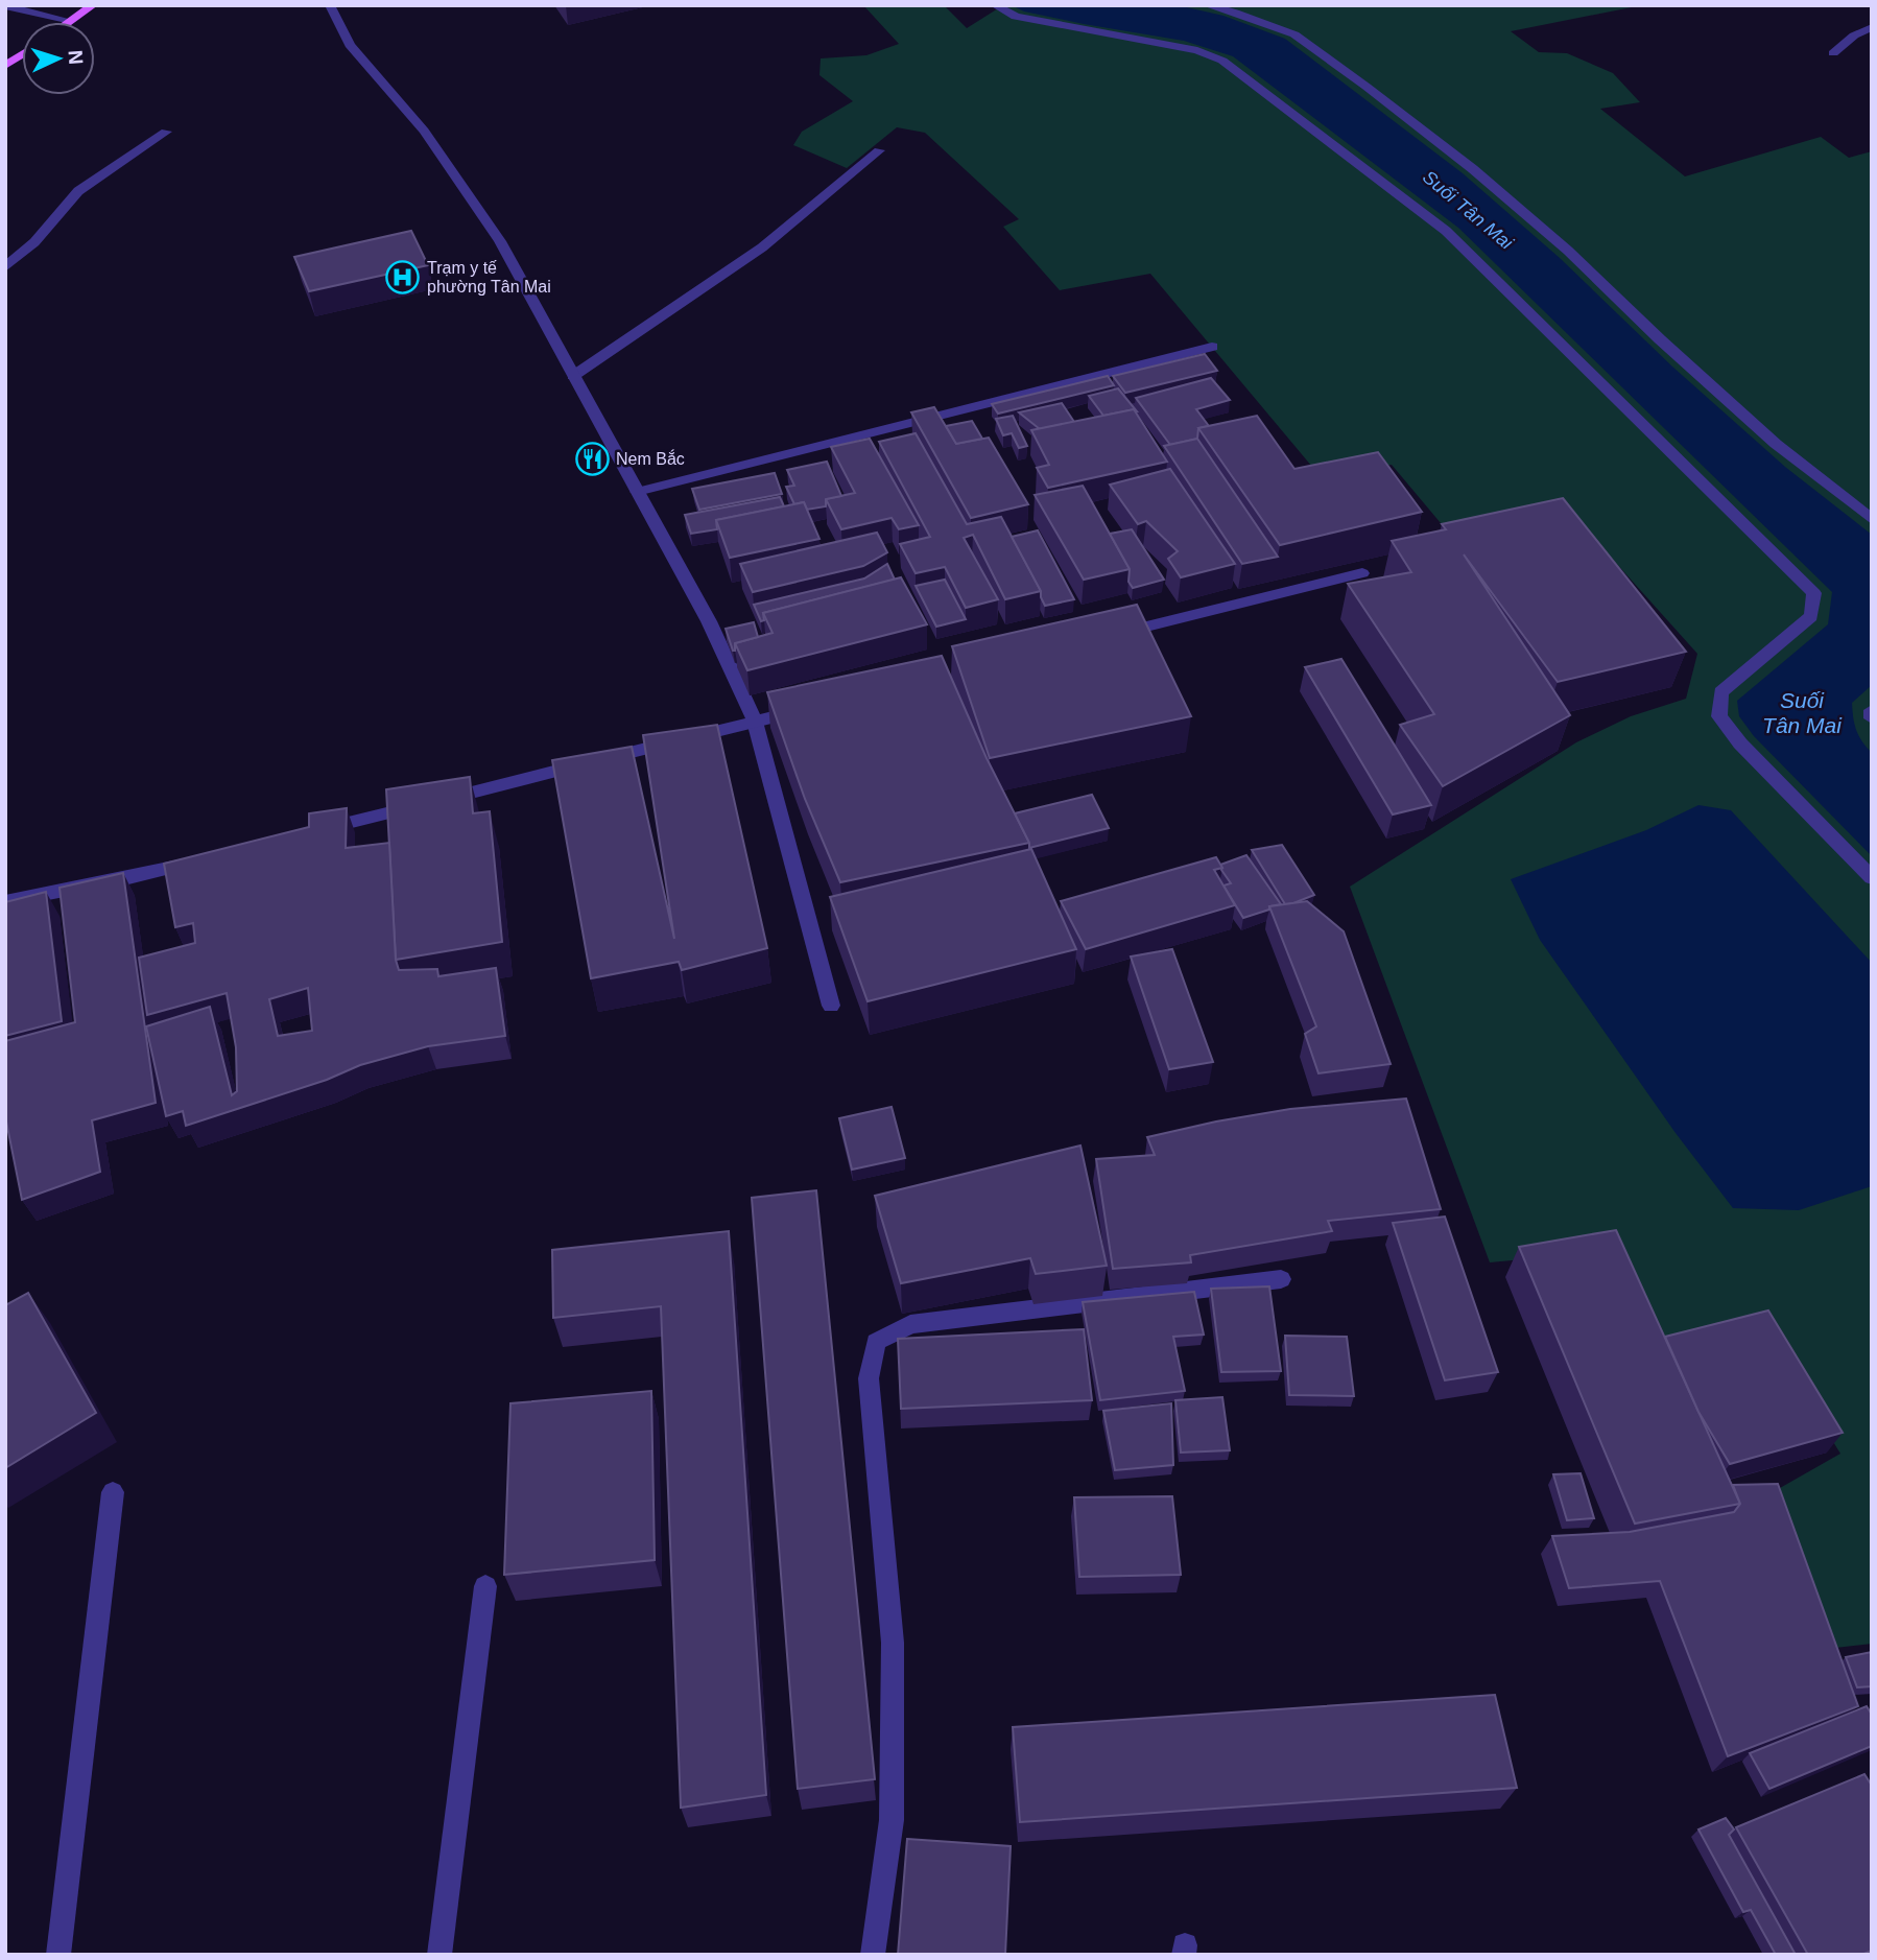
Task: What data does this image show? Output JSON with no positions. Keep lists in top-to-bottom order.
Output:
{
  "water": ["Suối Tân Mai"],
  "places": {
    "hospital": ["Trạm y tế phường Tân Mai"],
    "restaurant": ["Nem Bắc"]
  },
  "north": "right"
}
